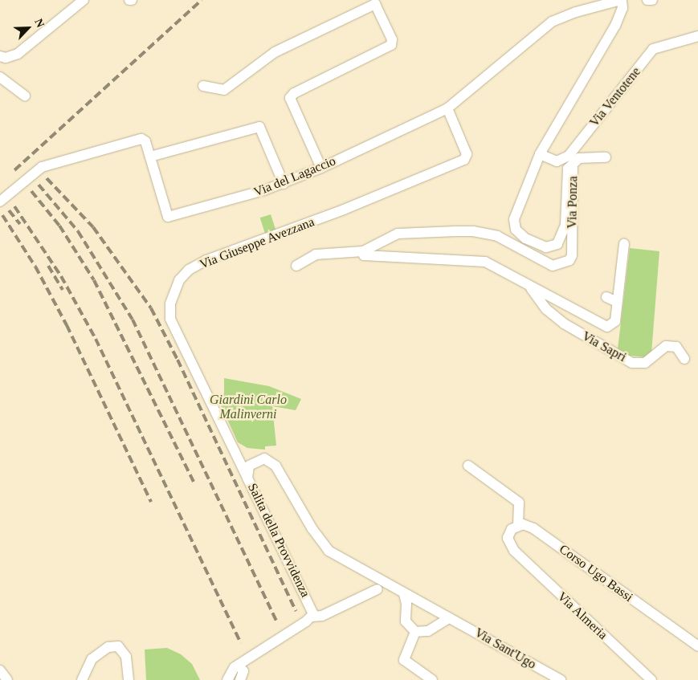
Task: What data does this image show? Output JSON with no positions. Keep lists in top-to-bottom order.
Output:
{
  "streets": {
    "street": [
      "Via Ventotene",
      "Via del Lagaccio",
      "Via Ponza",
      "Via Giuseppe Avezzana",
      "Via Sapri",
      "Salita della Provvidenza",
      "Corso Ugo Bassi",
      "Via Almeria",
      "Via Sant'Ugo"
    ]
  },
  "crossings": [
    ["Via Ventotene", "Via Ponza"],
    ["Via del Lagaccio", "Via Ponza"],
    ["Via del Lagaccio", "Via Giuseppe Avezzana"],
    ["Via Giuseppe Avezzana", "Salita della Provvidenza"],
    ["Salita della Provvidenza", "Via Sant'Ugo"],
    ["Corso Ugo Bassi", "Via Almeria"]
  ],
  "parks": ["Giardini Carlo Malinverni"],
  "north": "top right"
}
